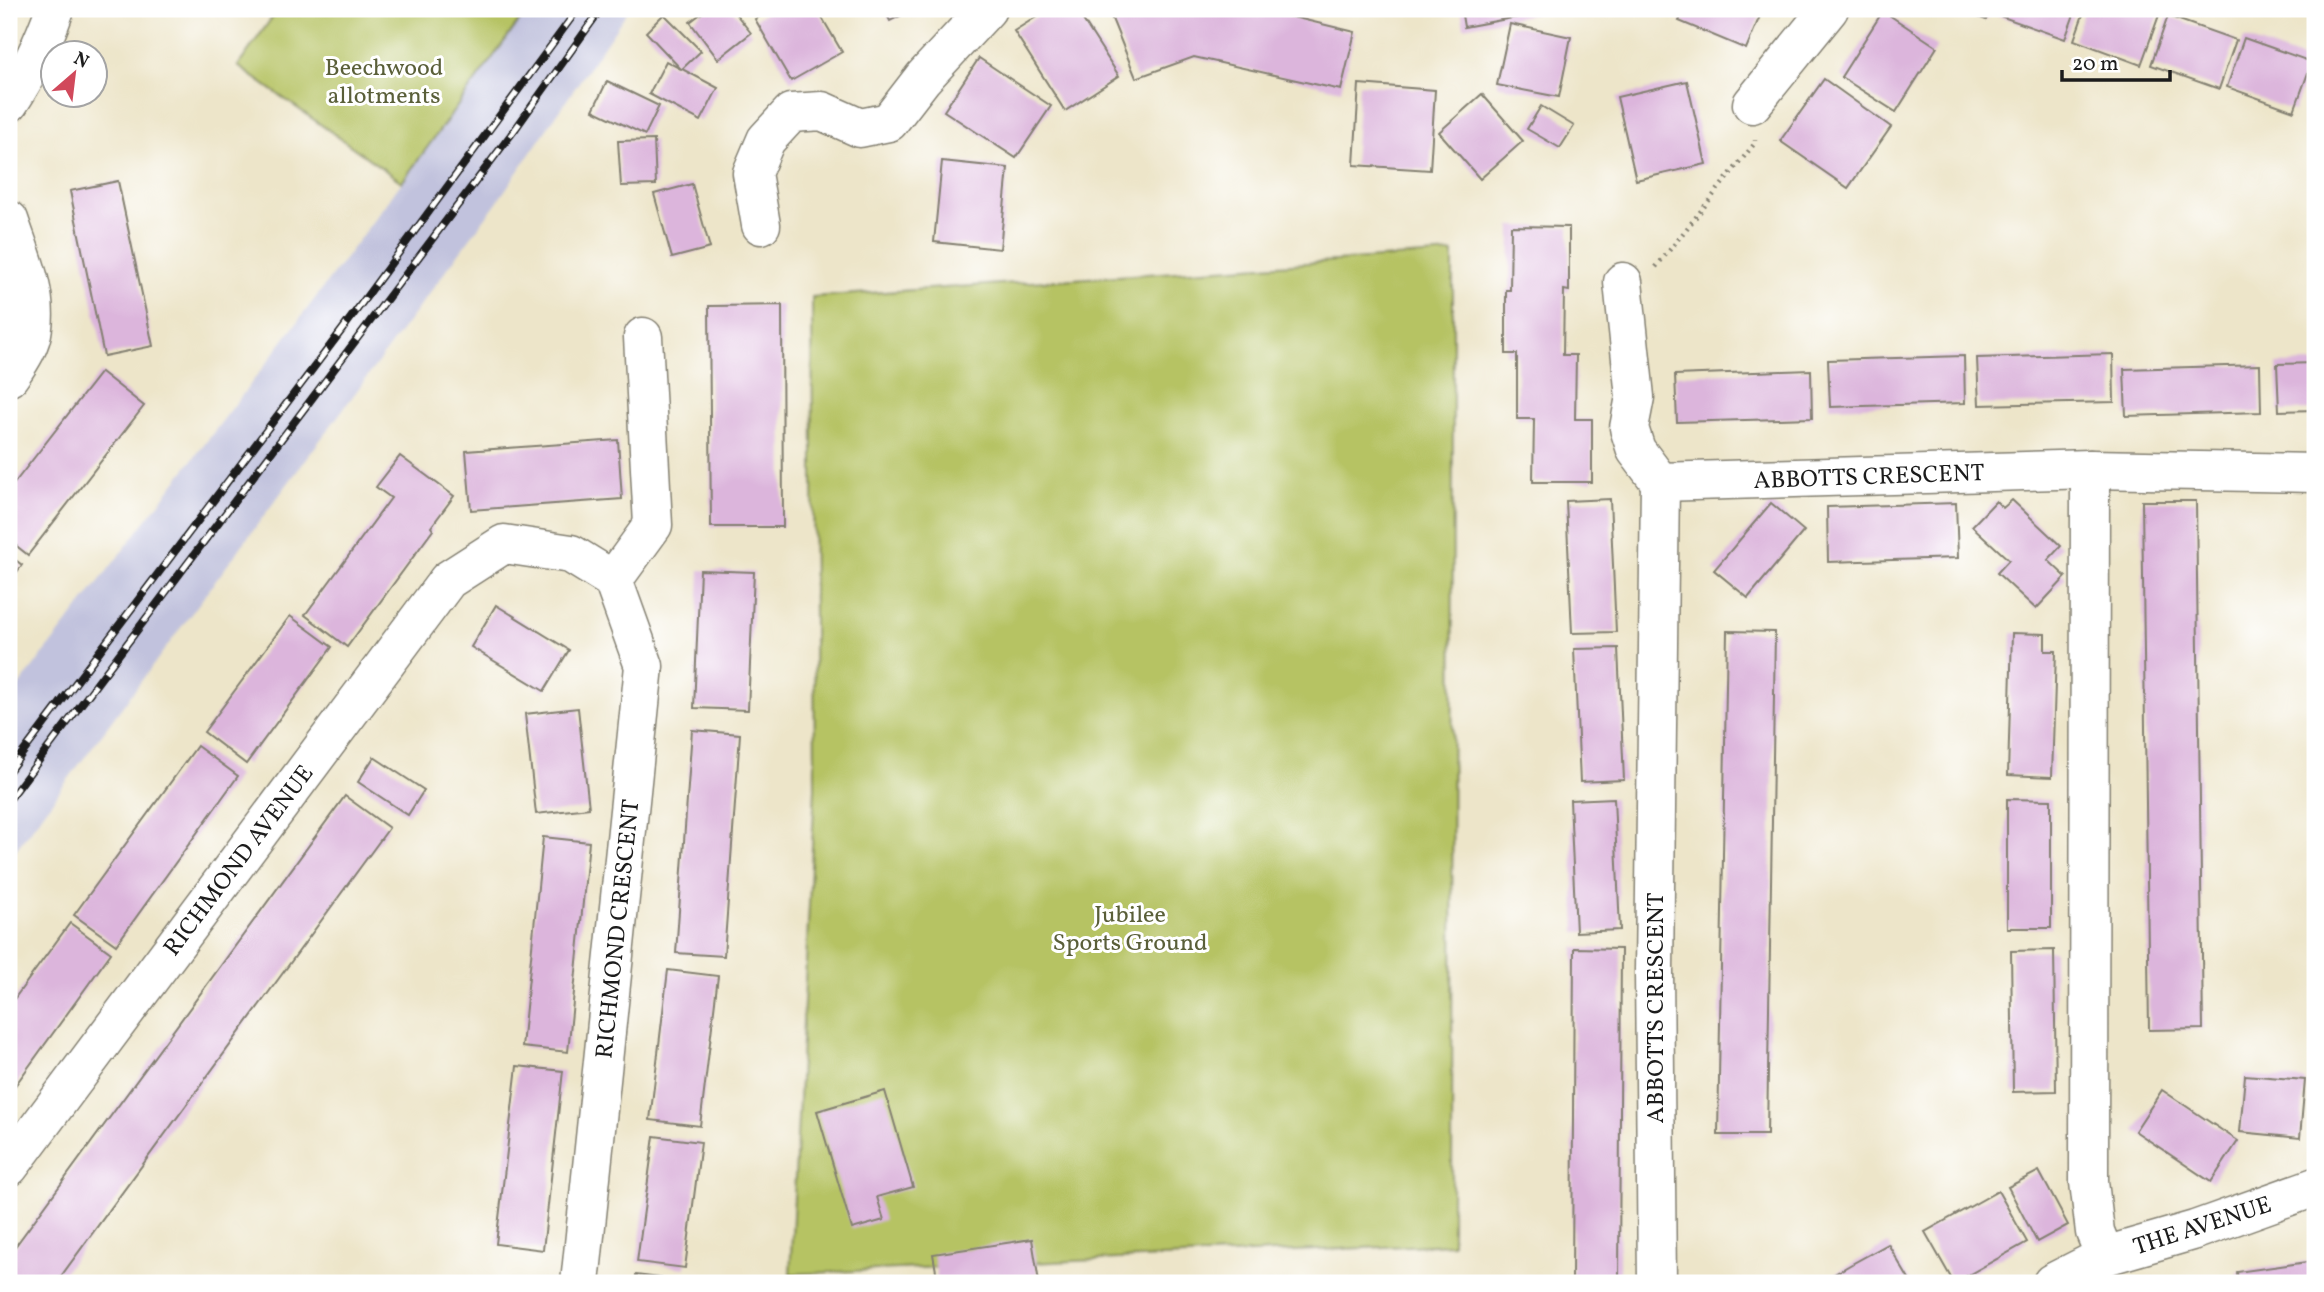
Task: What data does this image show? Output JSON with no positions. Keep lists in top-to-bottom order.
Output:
{
  "streets": {
    "street": [
      "ABBOTTS CRESCENT",
      "RICHMOND AVENUE",
      "RICHMOND CRESCENT",
      "THE AVENUE"
    ]
  },
  "crossings": [
    ["RICHMOND AVENUE", "RICHMOND CRESCENT"]
  ],
  "parks": ["Beechwood allotments", "Jubilee Sports Ground"],
  "scale_bar": "20 m",
  "north": "top right"
}
